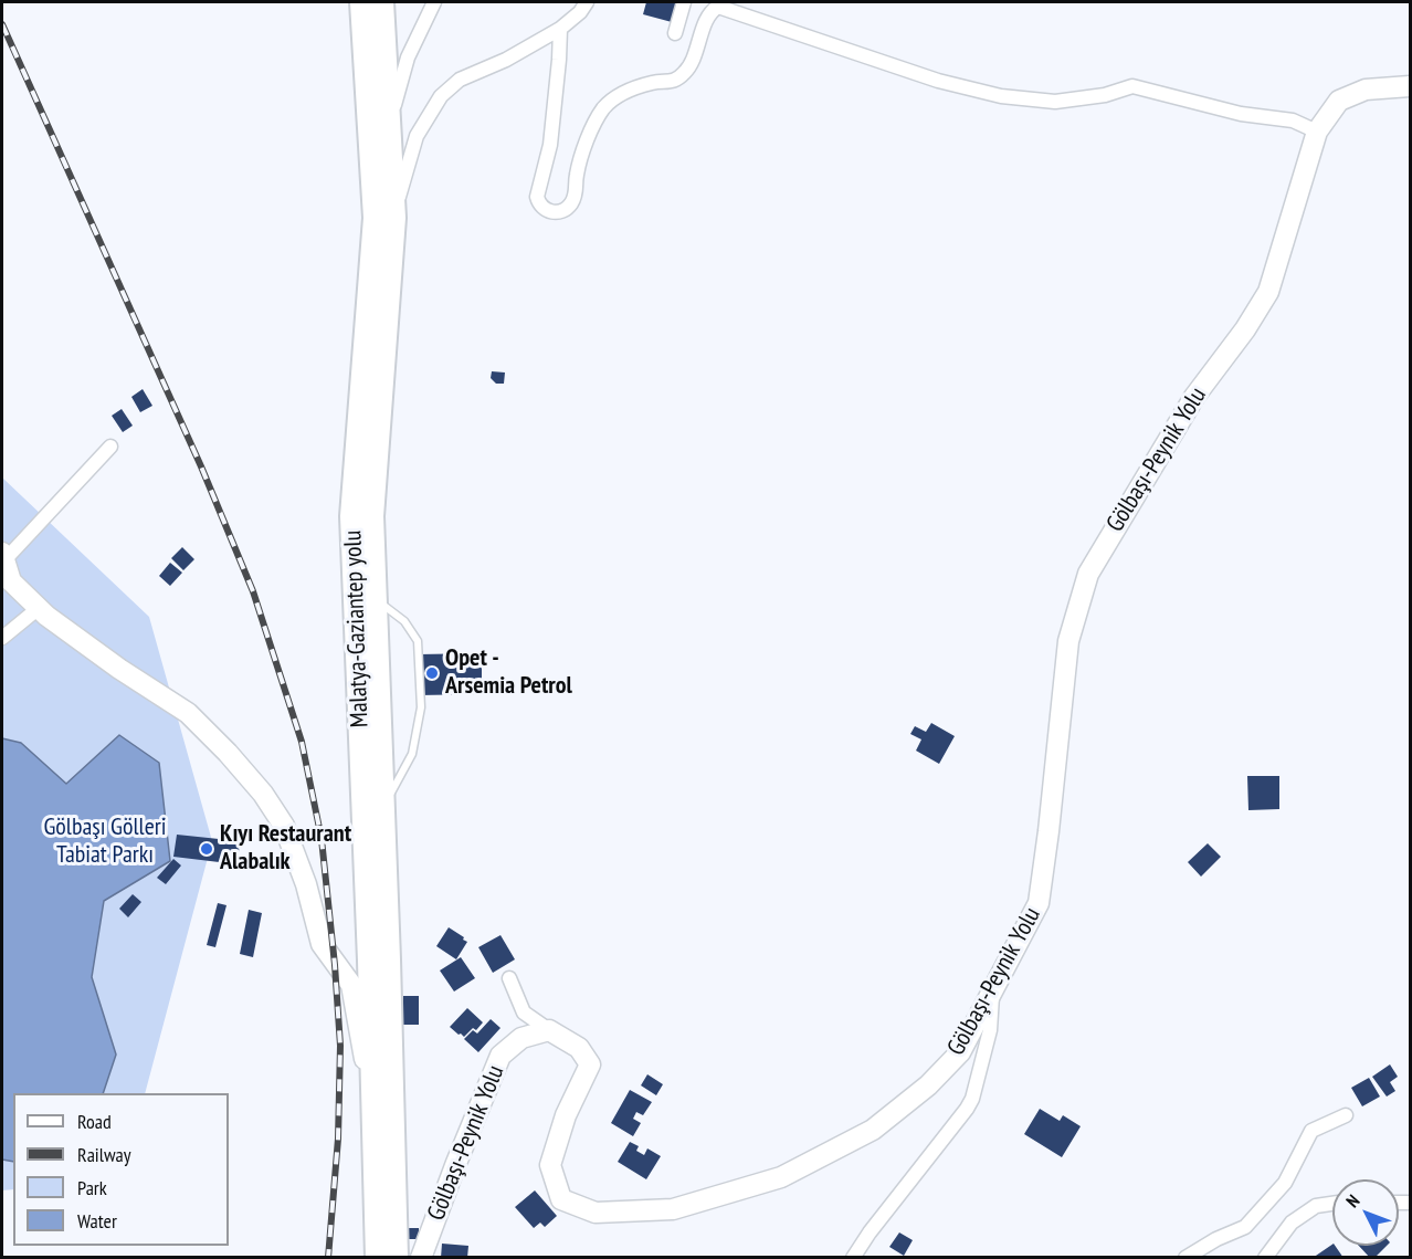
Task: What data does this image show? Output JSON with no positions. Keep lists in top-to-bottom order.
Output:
{
  "streets": {
    "highway": ["Malatya-Gaziantep yolu"],
    "street": ["Gölbaşı-Peynik Yolu"]
  },
  "parks": ["Gölbaşı Gölleri Tabiat Parkı"],
  "places": ["Opet - Arsemia Petrol", "Kıyı Restaurant Alabalık"],
  "legend": [
    "Road",
    "Railway",
    "Park",
    "Water"
  ],
  "north": "top left"
}
